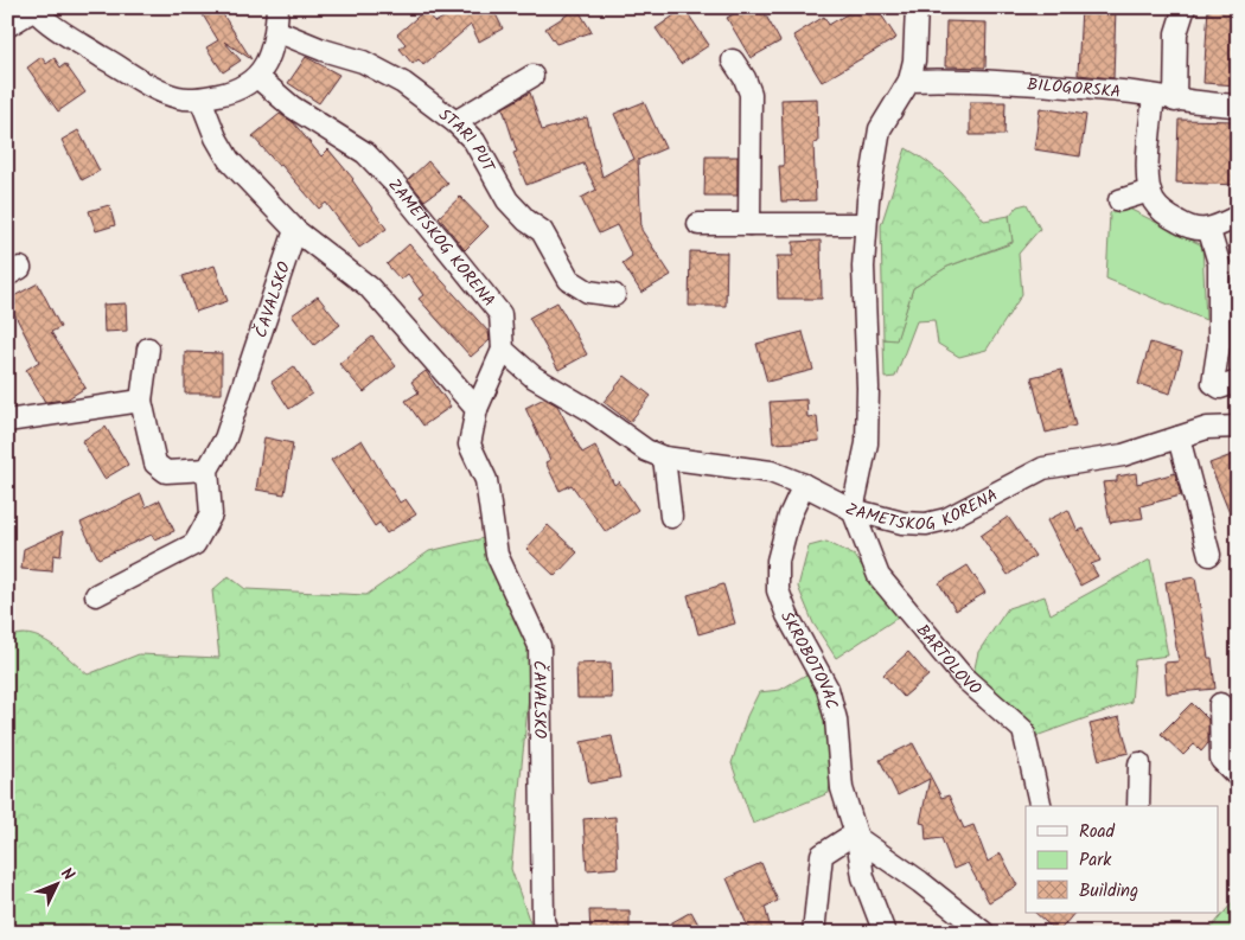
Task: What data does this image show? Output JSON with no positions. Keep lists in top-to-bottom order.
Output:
{
  "streets": {
    "street": [
      "BILOGORSKA",
      "STARI PUT",
      "ZAMETSKOG KORENA",
      "ČAVALSKO",
      "BARTOLOVO",
      "ŠKROBOTOVAC"
    ]
  },
  "crossings": [
    ["ZAMETSKOG KORENA", "ČAVALSKO"],
    ["ZAMETSKOG KORENA", "BARTOLOVO"],
    ["ZAMETSKOG KORENA", "ŠKROBOTOVAC"]
  ],
  "legend": ["Road", "Park", "Building"],
  "north": "top right"
}
